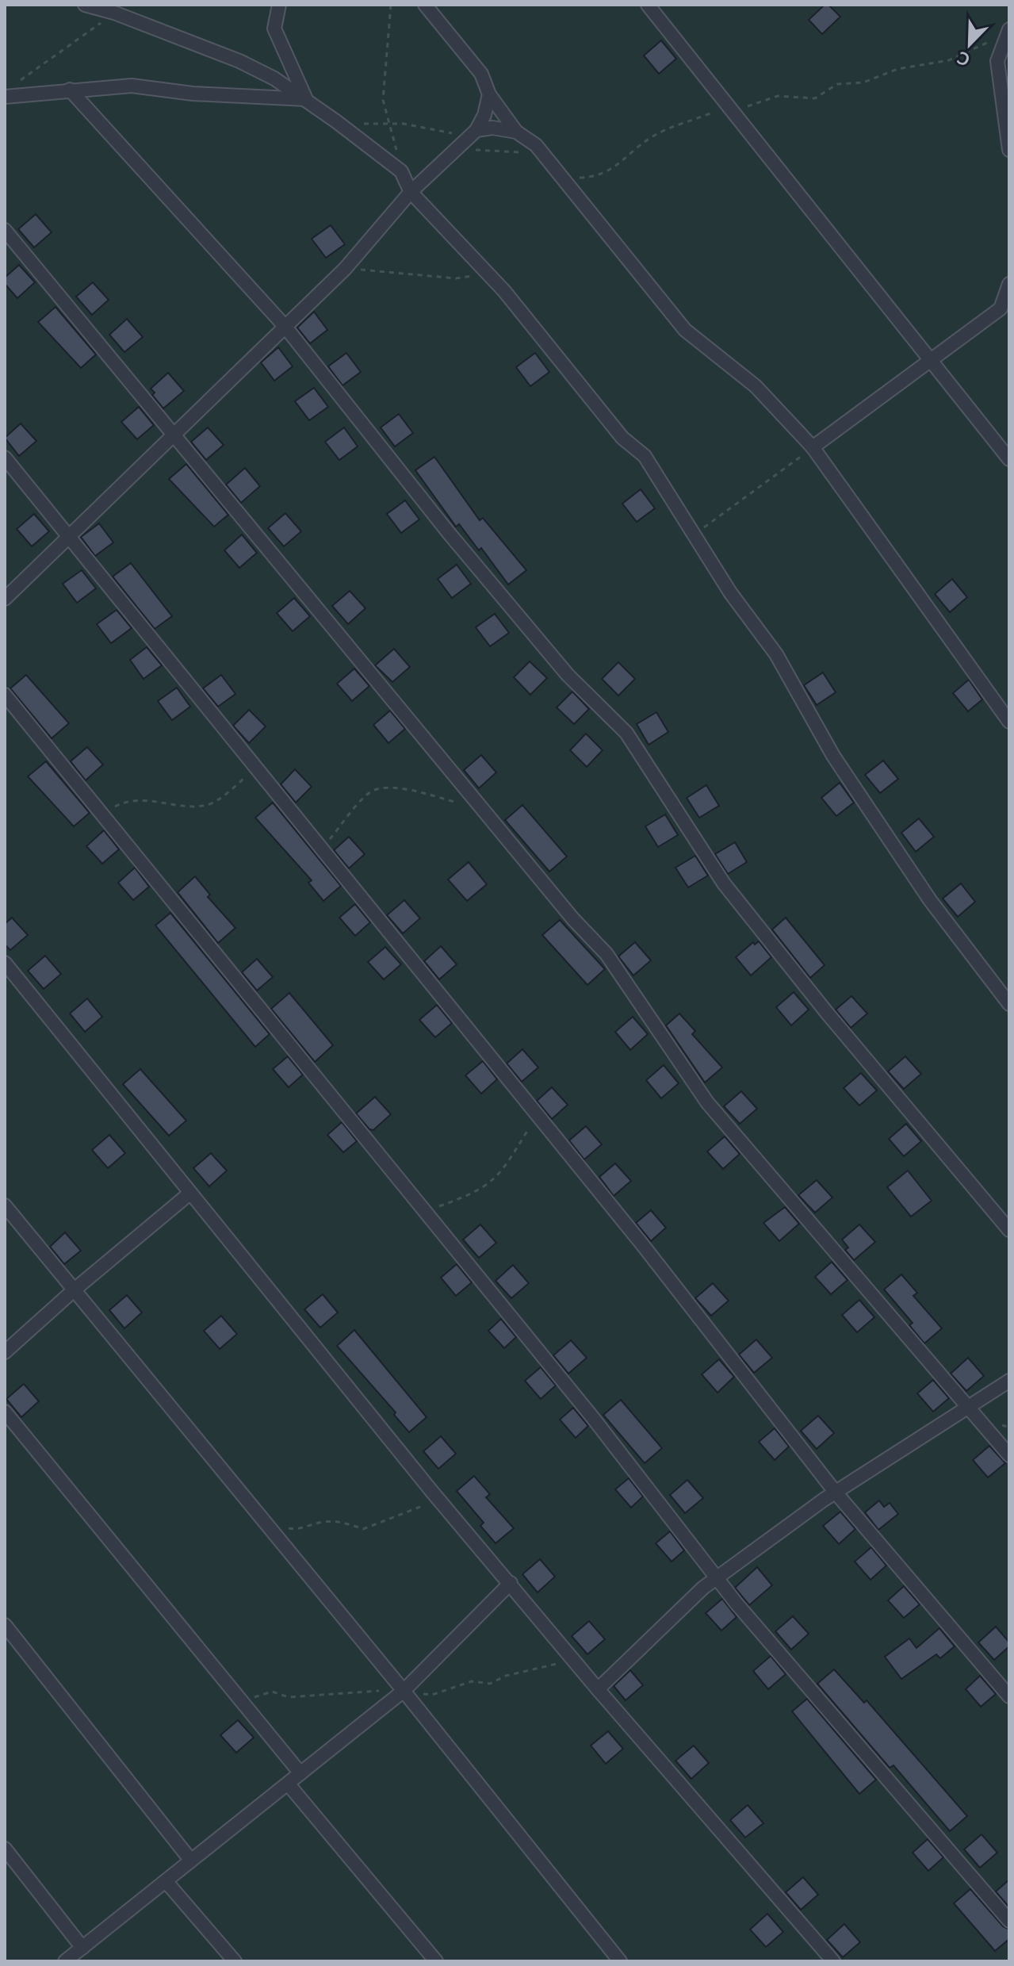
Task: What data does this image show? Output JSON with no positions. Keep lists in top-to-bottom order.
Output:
{
  "north": "bottom left"
}
